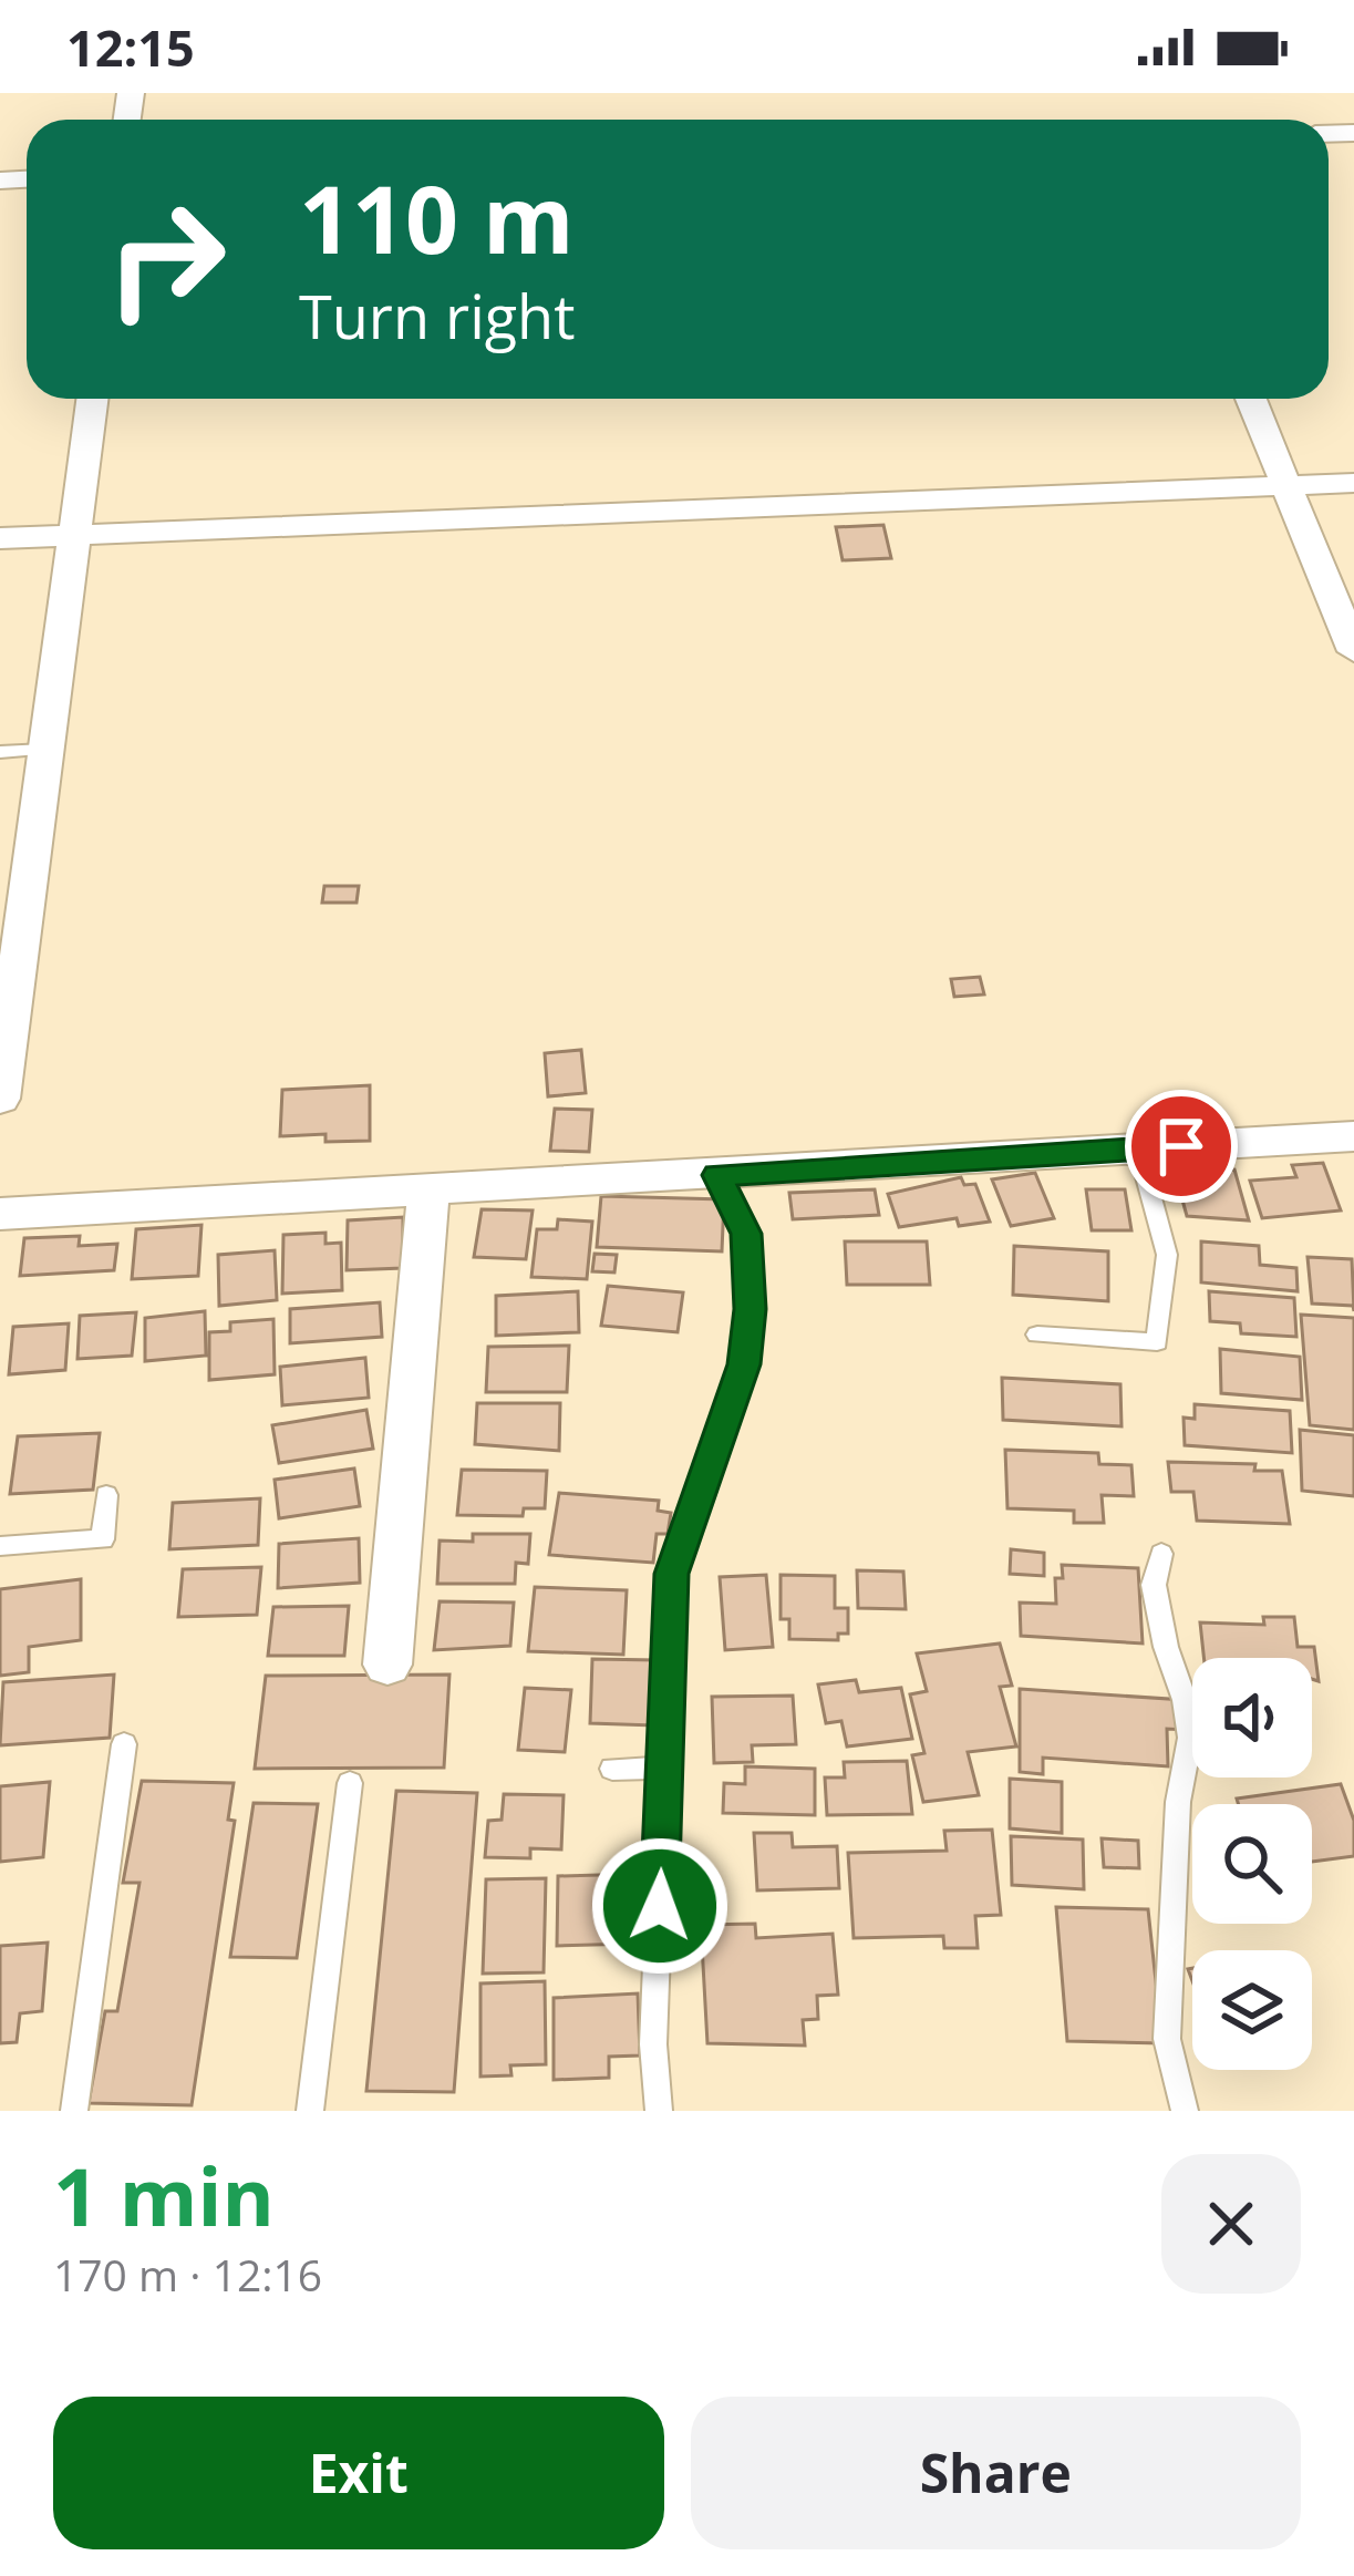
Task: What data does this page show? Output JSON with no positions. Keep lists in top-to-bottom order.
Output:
{
  "page": {
    "status": "12:15",
    "turn": ["110 m", "Turn right"],
    "heading": ["1 min", "170 m · 12:16"],
    "buttons": ["Exit", "Share"]
  }
}
